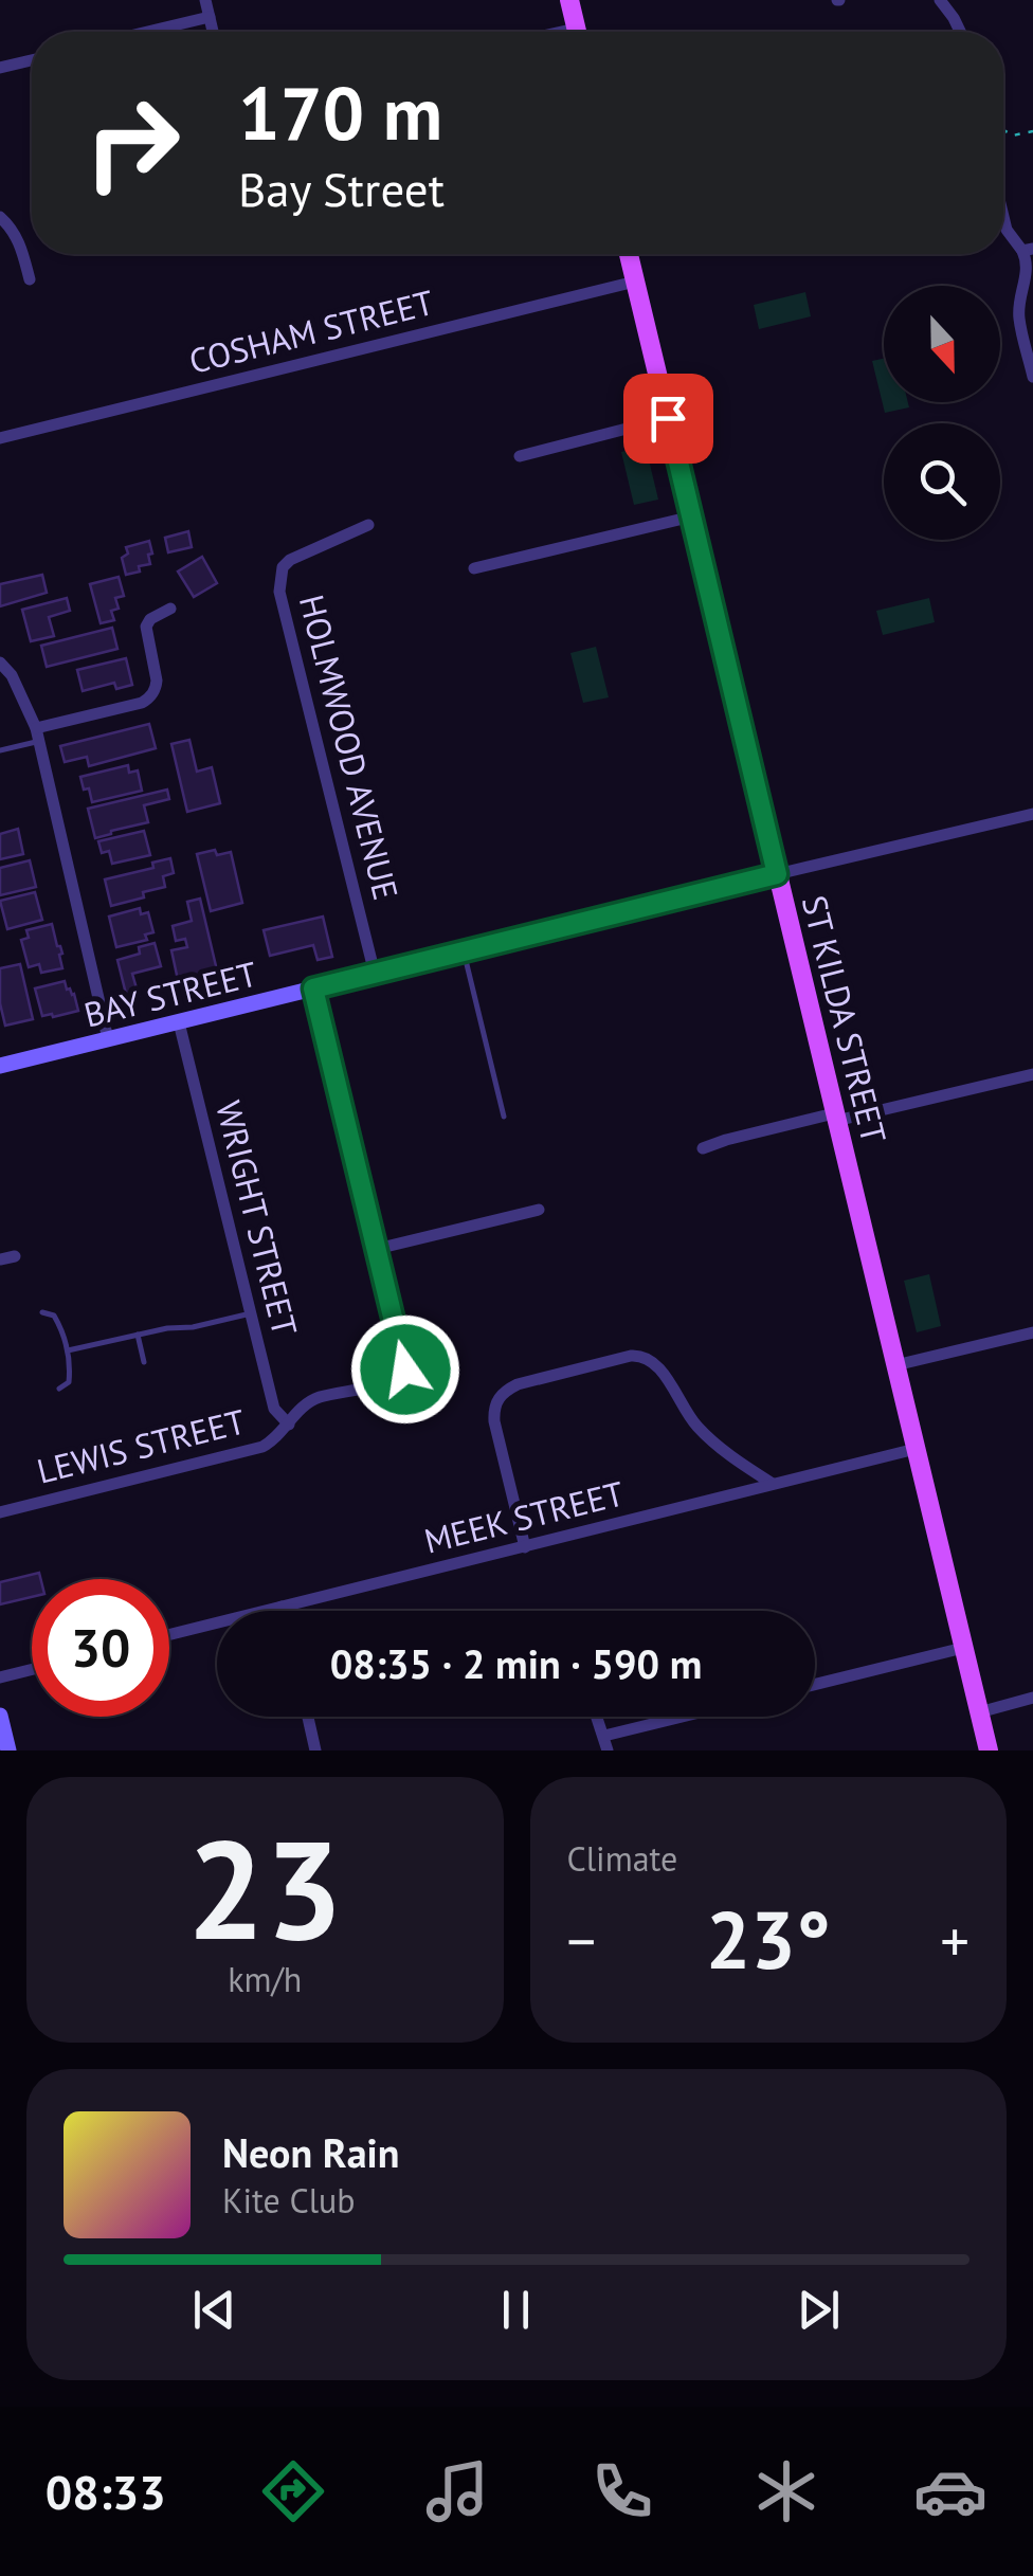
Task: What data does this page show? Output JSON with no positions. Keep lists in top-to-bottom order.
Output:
{
  "streets": {
    "main road": ["ST KILDA STREET"],
    "street": [
      "COSHAM STREET",
      "HOLMWOOD AVENUE",
      "BAY STREET",
      "WRIGHT STREET",
      "LEWIS STREET",
      "MEEK STREET"
    ]
  },
  "crossings": [
    ["COSHAM STREET", "ST KILDA STREET"],
    ["HOLMWOOD AVENUE", "BAY STREET"],
    ["BAY STREET", "ST KILDA STREET"],
    ["BAY STREET", "WRIGHT STREET"],
    ["ST KILDA STREET", "MEEK STREET"],
    ["WRIGHT STREET", "LEWIS STREET"]
  ],
  "north": "bottom",
  "page": {
    "turn": ["170 m", "Bay Street"],
    "limit": "30",
    "trip": "08:35 · 2 min · 590 m",
    "tile": [
      ["23", "km/h"],
      "Climate"
    ],
    "heat": ["−", "23°", "+"],
    "song": ["Neon Rain", "Kite Club"],
    "tabs": "08:33"
  }
}
